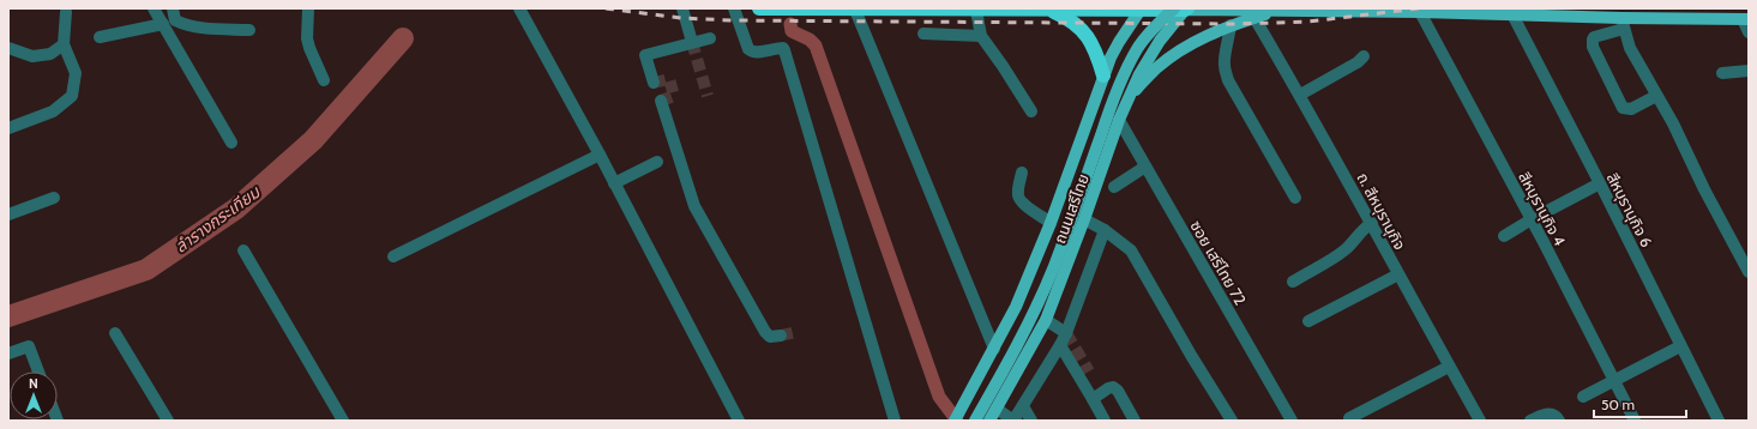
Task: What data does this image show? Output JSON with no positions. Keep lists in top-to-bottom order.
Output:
{
  "streets": {
    "main road": ["ถนนเสรีไทย"],
    "street": [
      "สีหบุรานุกิจ 4",
      "สีหบุรานุกิจ 6",
      "ถ. สีหบุรานุกิจ",
      "ซอย เสรีไทย 72"
    ]
  },
  "crossings": [
    ["ถนนเสรีไทย", "ซอย เสรีไทย 72"]
  ],
  "water": ["ลำรางกระเทียม"],
  "scale_bar": "50 m",
  "north": "top"
}
